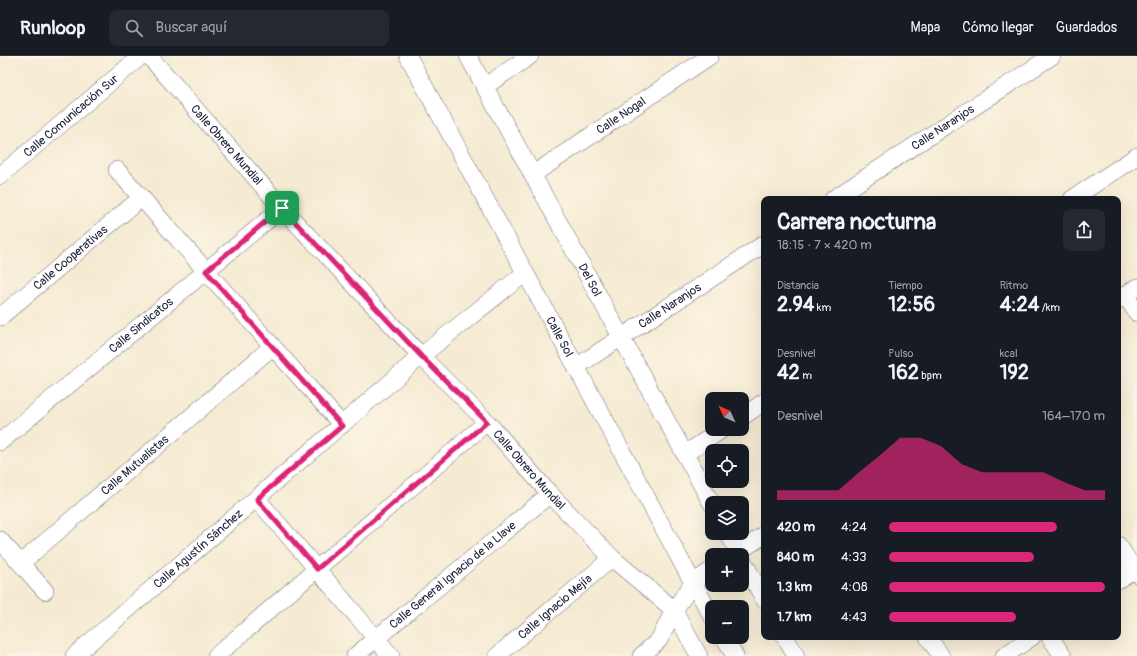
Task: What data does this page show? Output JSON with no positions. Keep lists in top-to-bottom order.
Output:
{
  "streets": {
    "street": [
      "Calle Nogal",
      "Calle Comunicación Sur",
      "Calle Naranjos",
      "Calle Obrero Mundial",
      "Calle Cooperativas",
      "Del Sol",
      "Calle Sindicatos",
      "Calle Sol",
      "Calle Mutualistas",
      "Calle Agustín Sánchez",
      "Calle General Ignacio de la Llave",
      "Calle Ignacio Mejía"
    ]
  },
  "crossings": [
    ["Calle Nogal", "Del Sol"],
    ["Calle Naranjos", "Del Sol"],
    ["Calle Naranjos", "Calle Sol"],
    ["Calle Obrero Mundial", "Calle Sindicatos"],
    ["Calle Obrero Mundial", "Calle Agustín Sánchez"],
    ["Calle Obrero Mundial", "Calle General Ignacio de la Llave"],
    ["Calle Obrero Mundial", "Calle Ignacio Mejía"],
    ["Calle Sol", "Calle Agustín Sánchez"]
  ],
  "north": "top left",
  "page": {
    "header": "Runloop",
    "search": "Buscar aquí",
    "nav": ["Mapa", "Cómo llegar", "Guardados"],
    "heading": ["Carrera nocturna", "18:15 · 7 × 420 m"],
    "stats": [
      ["Distancia", "2.94 km"],
      ["Tiempo", "12:56"],
      ["Ritmo", "4:24 /km"],
      ["Desnivel", "42 m"],
      ["Pulso", "162 bpm"],
      ["kcal", "192"]
    ],
    "map_buttons": ["+", "−"],
    "chart": ["Desnivel", "164–170 m"],
    "list": [
      {
        "name": "420 m",
        "note": "4:24"
      },
      {
        "name": "840 m",
        "note": "4:33"
      },
      {
        "name": "1.3 km",
        "note": "4:08"
      },
      {
        "name": "1.7 km",
        "note": "4:43"
      }
    ]
  }
}
